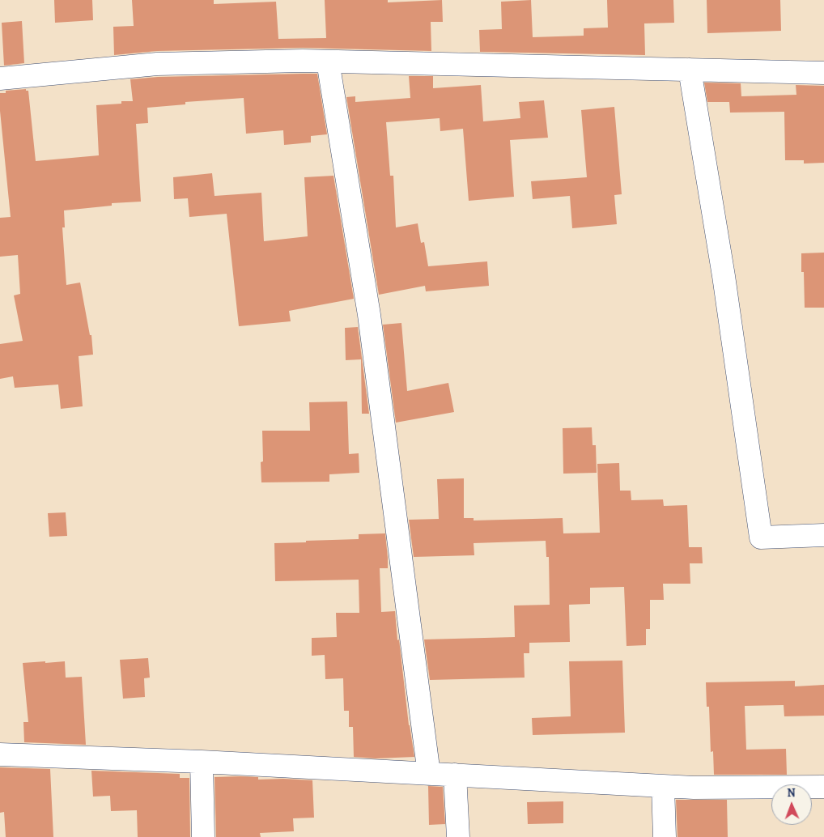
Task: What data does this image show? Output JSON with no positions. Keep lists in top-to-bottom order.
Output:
{
  "north": "top"
}
